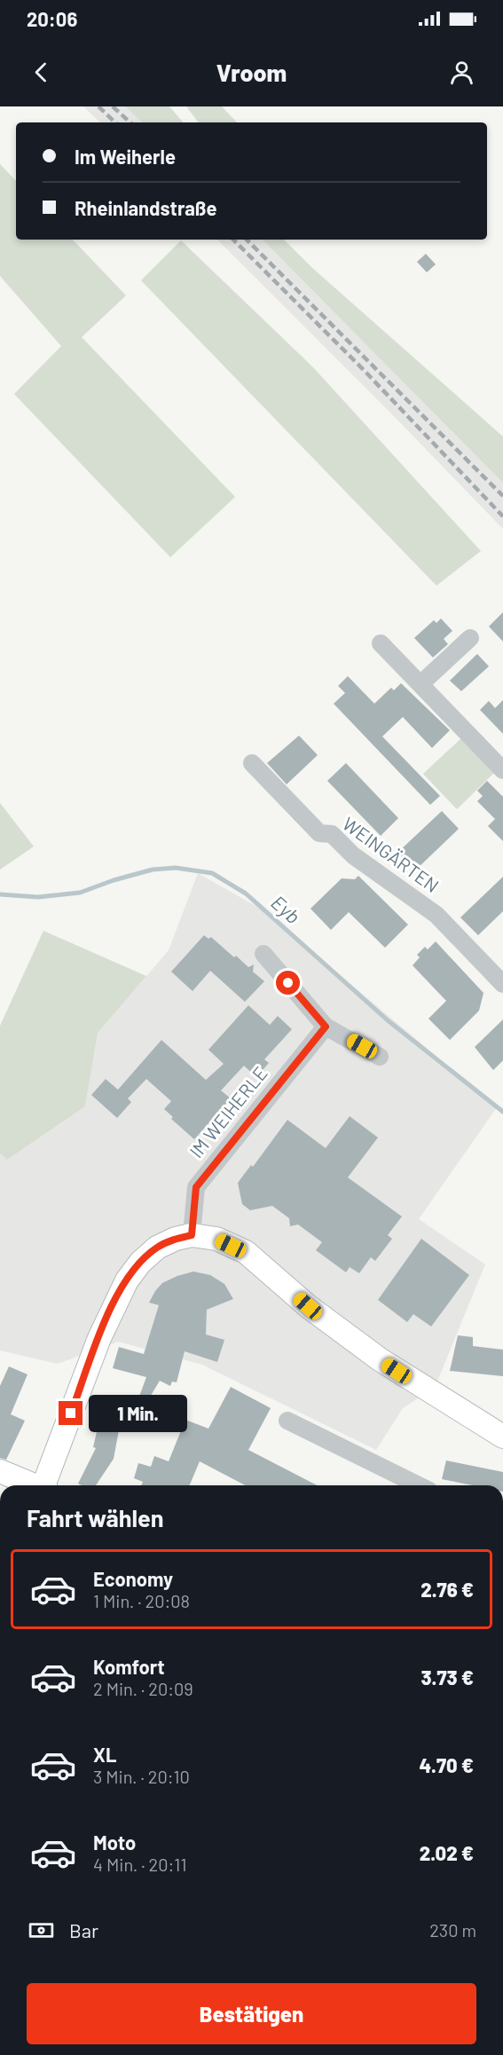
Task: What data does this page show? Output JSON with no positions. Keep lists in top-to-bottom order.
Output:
{
  "streets": {
    "street": ["WEINGÄRTEN", "IM WEIHERLE"]
  },
  "water": ["Eyb"],
  "page": {
    "status": "20:06",
    "header": "Vroom",
    "banner": ["Im Weiherle", "Rheinlandstraße"],
    "bubble": "1 Min.",
    "heading": "Fahrt wählen",
    "list": [
      {
        "name": "Economy",
        "note": "1 Min. · 20:08",
        "value": "2.76 €"
      },
      {
        "name": "Komfort",
        "note": "2 Min. · 20:09",
        "value": "3.73 €"
      },
      {
        "name": "XL",
        "note": "3 Min. · 20:10",
        "value": "4.70 €"
      },
      {
        "name": "Moto",
        "note": "4 Min. · 20:11",
        "value": "2.02 €"
      }
    ],
    "pay": ["Bar", "230 m"],
    "buttons": "Bestätigen"
  }
}
